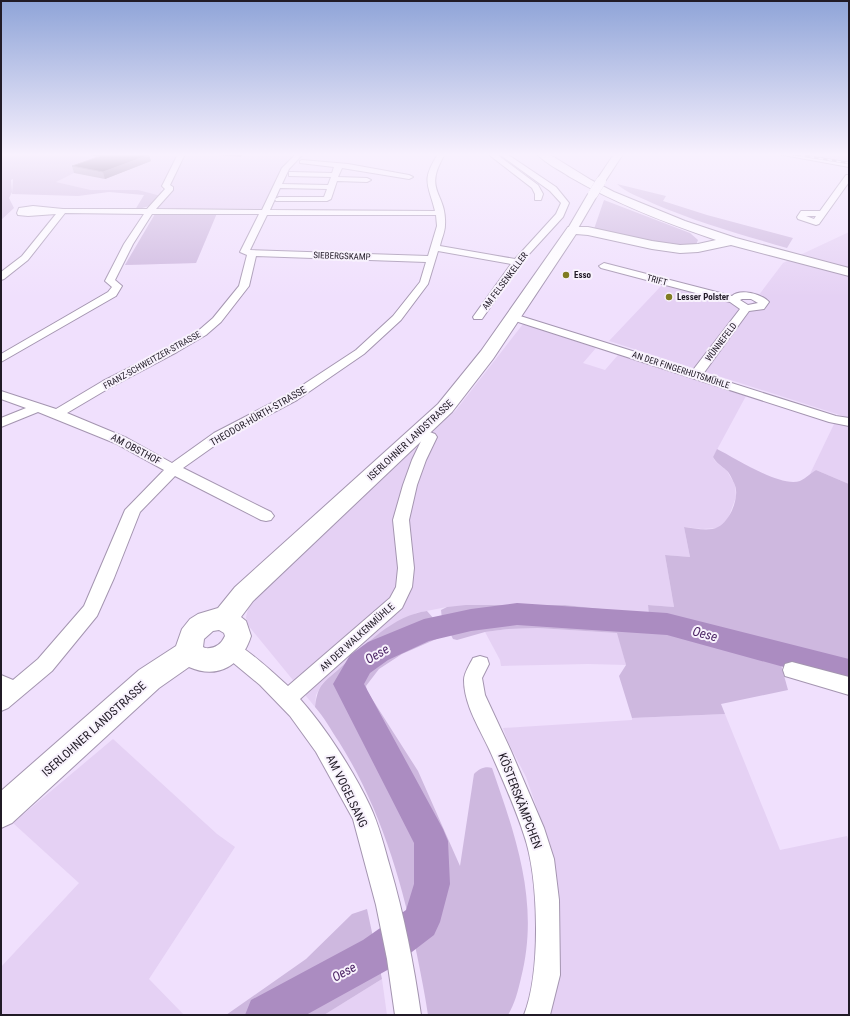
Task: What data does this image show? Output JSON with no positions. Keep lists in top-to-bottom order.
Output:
{
  "streets": {
    "main road": ["ISERLOHNER LANDSTRASSE"],
    "street": [
      "SIEBERGSKAMP",
      "TRIFT",
      "AM FELSENKELLER",
      "WÜNNEFELD",
      "FRANZ-SCHWEITZER-STRASSE",
      "AN DER FINGERHUTSMÜHLE",
      "THEODOR-HÜRTH-STRASSE",
      "AM OBSTHOF",
      "AN DER WALKENMÜHLE",
      "AM VOGELSANG",
      "KÖSTERSKÄMPCHEN"
    ]
  },
  "crossings": [
    ["SIEBERGSKAMP", "AM FELSENKELLER"],
    ["SIEBERGSKAMP", "FRANZ-SCHWEITZER-STRASSE"],
    ["SIEBERGSKAMP", "THEODOR-HÜRTH-STRASSE"],
    ["WÜNNEFELD", "AN DER FINGERHUTSMÜHLE"],
    ["FRANZ-SCHWEITZER-STRASSE", "AM OBSTHOF"],
    ["AN DER FINGERHUTSMÜHLE", "ISERLOHNER LANDSTRASSE"],
    ["THEODOR-HÜRTH-STRASSE", "AM OBSTHOF"],
    ["ISERLOHNER LANDSTRASSE", "AN DER WALKENMÜHLE"],
    ["ISERLOHNER LANDSTRASSE", "AM VOGELSANG"],
    ["AN DER WALKENMÜHLE", "AM VOGELSANG"]
  ],
  "water": ["Oese"],
  "places": ["Esso", "Lesser Polster"]
}
